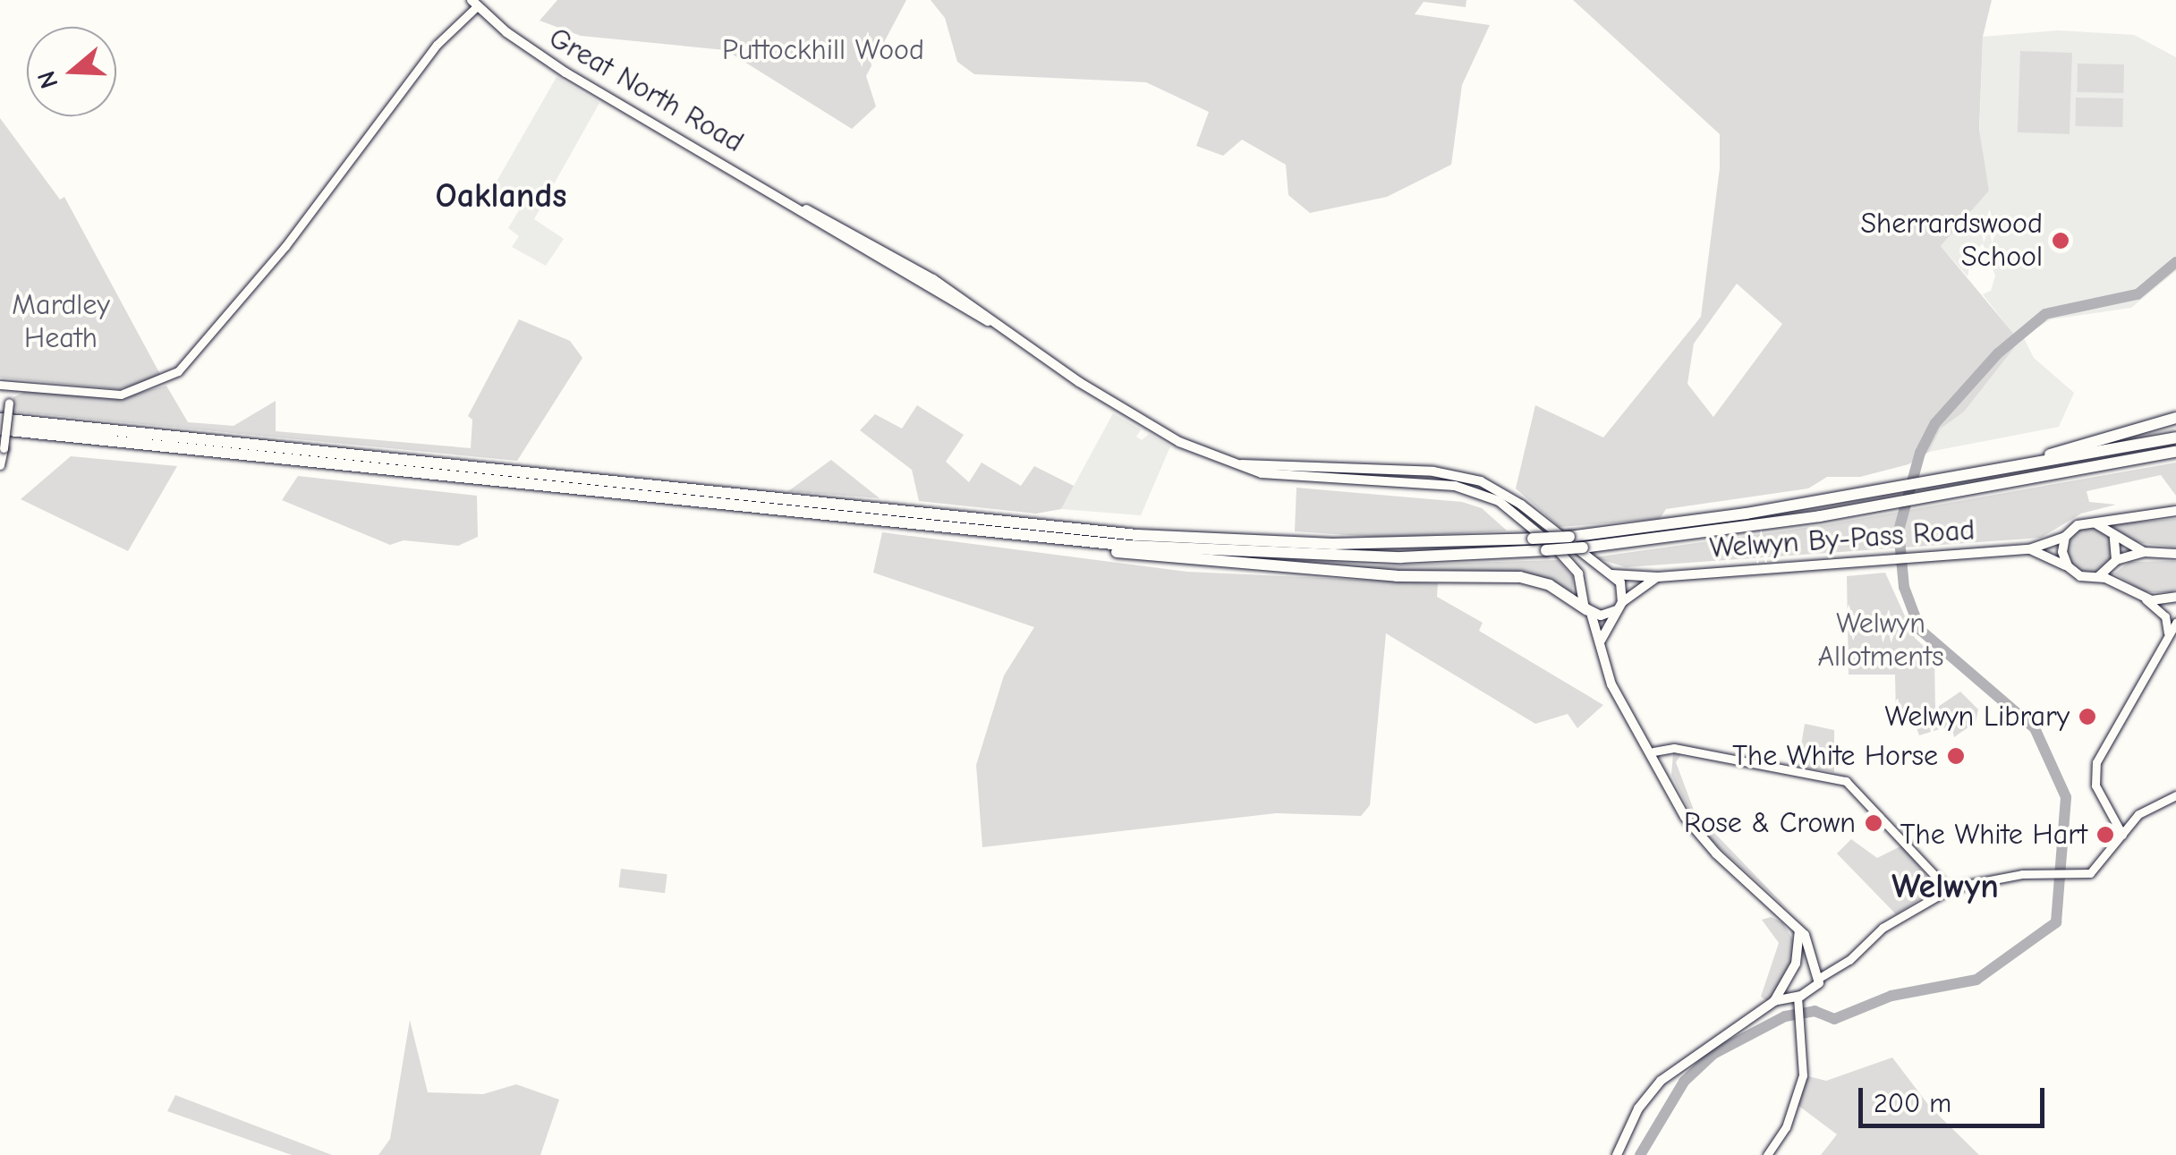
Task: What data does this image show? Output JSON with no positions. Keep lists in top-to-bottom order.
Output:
{
  "streets": {
    "main road": ["Great North Road", "Welwyn By-Pass Road"]
  },
  "crossings": [
    ["Great North Road", "Welwyn By-Pass Road"]
  ],
  "districts": ["Oaklands", "Welwyn"],
  "parks": ["Puttockhill Wood", "Mardley Heath", "Welwyn Allotments"],
  "places": [
    "Sherrardswood School",
    "Welwyn Library",
    "The White Horse",
    "Rose & Crown",
    "The White Hart"
  ],
  "scale_bar": "200 m",
  "north": "left"
}
